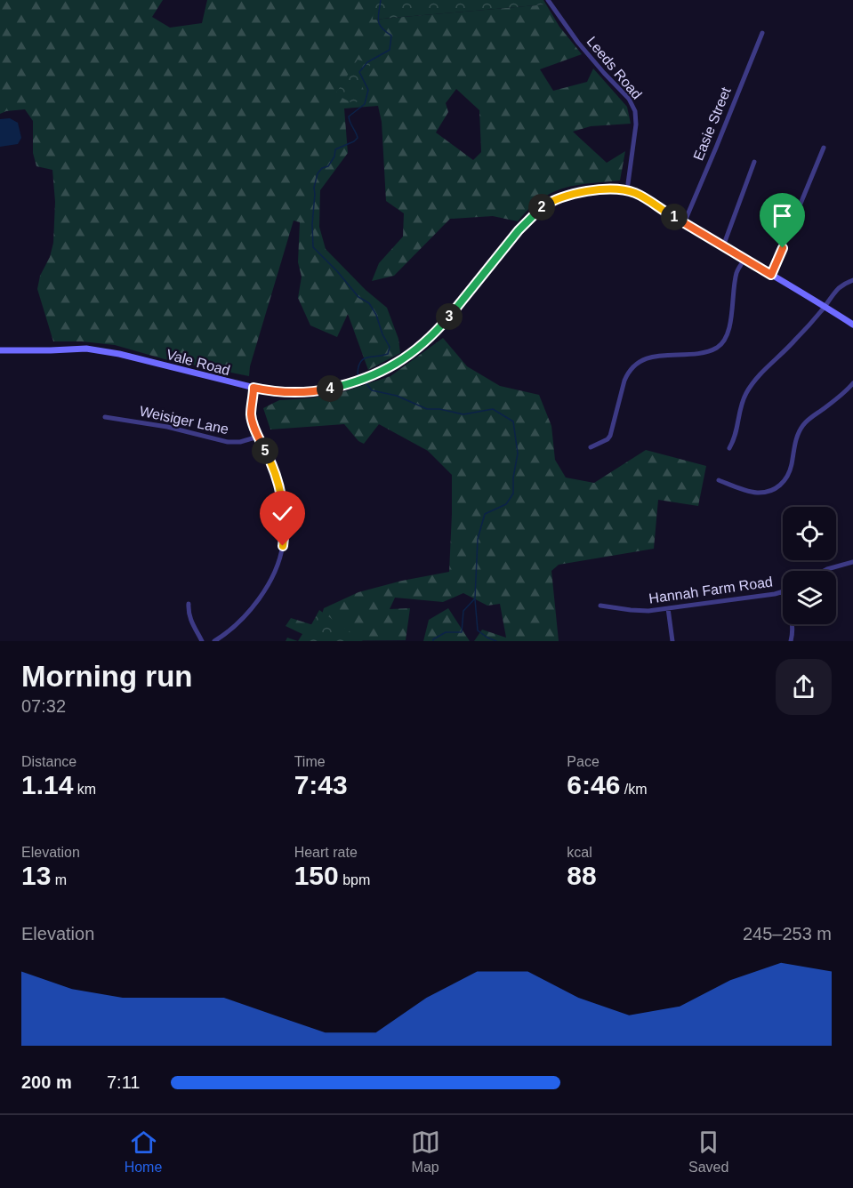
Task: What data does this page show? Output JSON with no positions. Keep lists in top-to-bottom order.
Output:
{
  "streets": {
    "main road": ["Vale Road"],
    "street": [
      "Leeds Road",
      "Easie Street",
      "Weisiger Lane",
      "Hannah Farm Road"
    ]
  },
  "crossings": [
    ["Leeds Road", "Vale Road"],
    ["Easie Street", "Vale Road"]
  ],
  "page": {
    "pins": [
      "2",
      "1",
      "3",
      "4",
      "5"
    ],
    "heading": ["Morning run", "07:32"],
    "stats": [
      ["Distance", "1.14 km"],
      ["Time", "7:43"],
      ["Pace", "6:46 /km"],
      ["Elevation", "13 m"],
      ["Heart rate", "150 bpm"],
      ["kcal", "88"]
    ],
    "chart": ["Elevation", "245–253 m"],
    "list": [
      {
        "name": "200 m",
        "note": "7:11"
      }
    ],
    "tabs": ["Home", "Map", "Saved"]
  }
}
